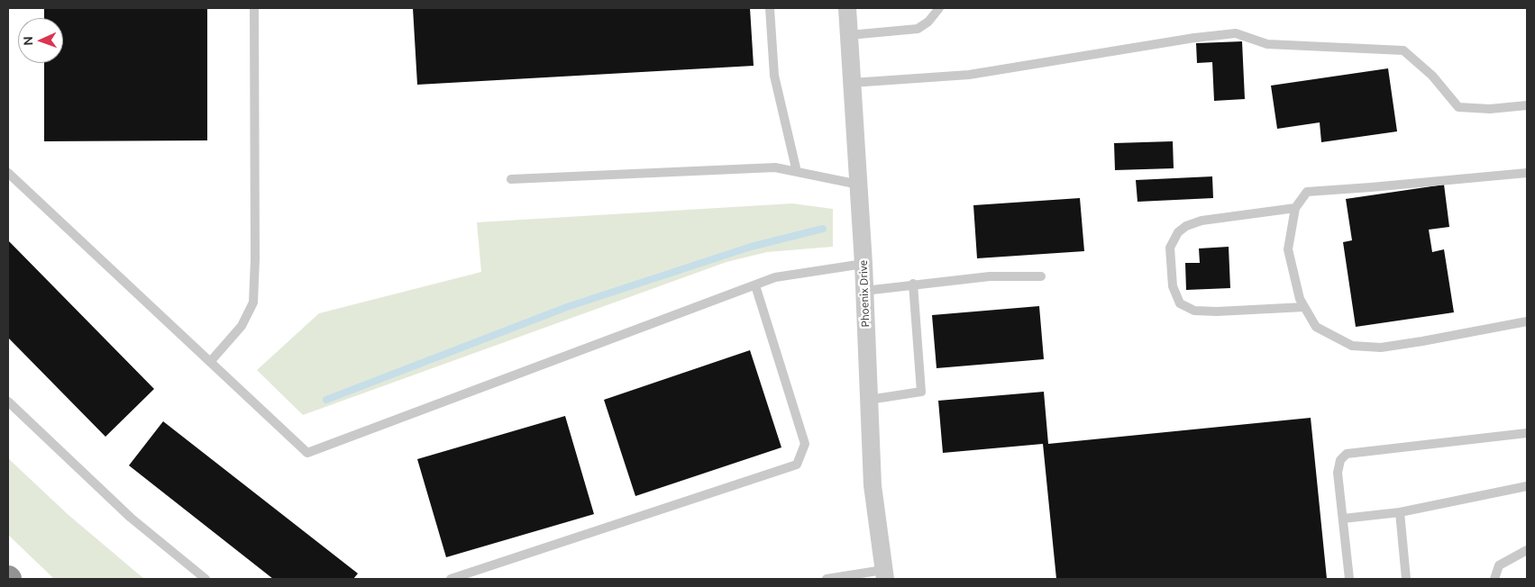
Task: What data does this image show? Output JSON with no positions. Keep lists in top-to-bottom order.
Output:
{
  "streets": {
    "street": ["Phoenix Drive"]
  },
  "north": "left"
}
